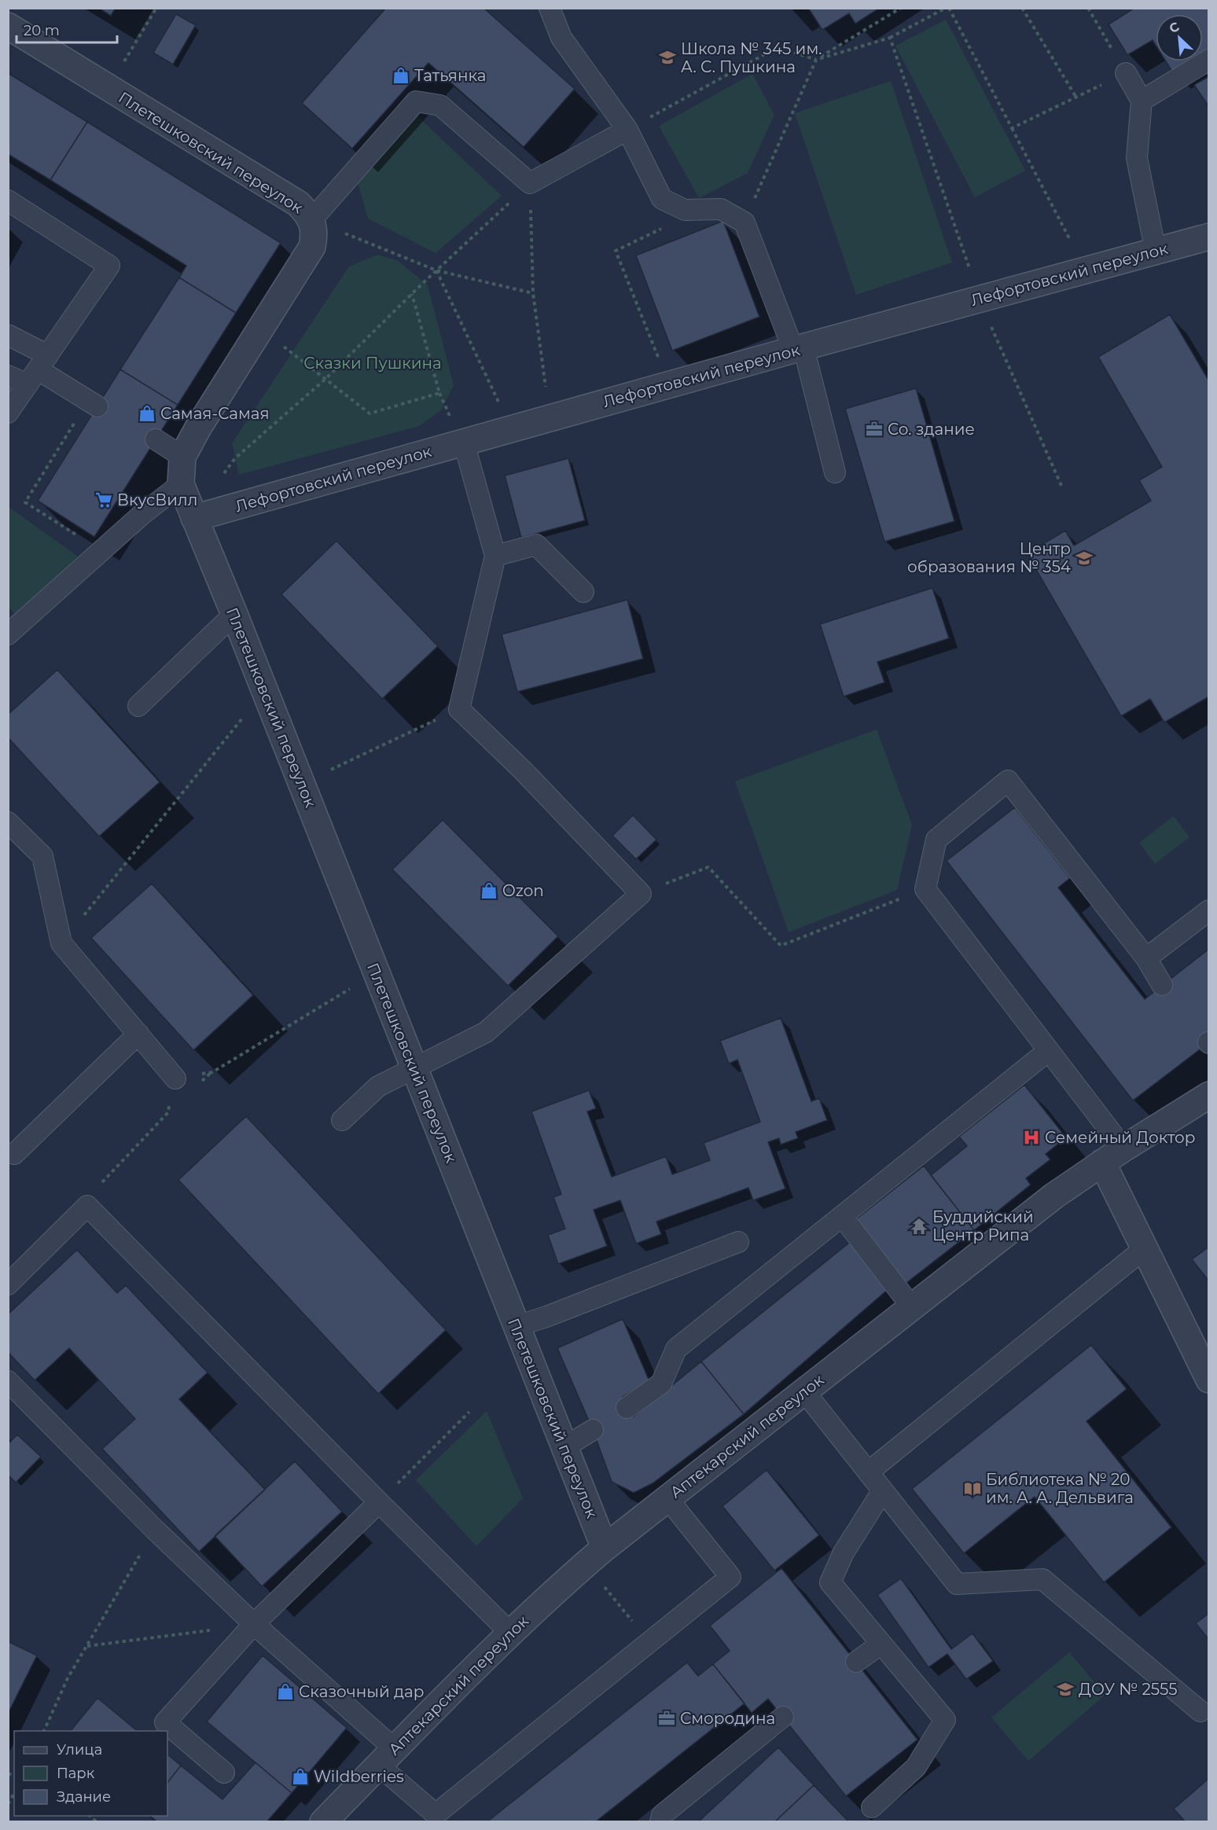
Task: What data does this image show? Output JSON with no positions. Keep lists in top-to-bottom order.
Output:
{
  "streets": {
    "street": ["Плетешковский переулок", "Лефортовский переулок", "Аптекарский переулок"]
  },
  "crossings": [
    ["Плетешковский переулок", "Лефортовский переулок"],
    ["Плетешковский переулок", "Аптекарский переулок"]
  ],
  "parks": ["Сказки Пушкина"],
  "places": {
    "school or university": ["Школа № 345 им. А. С. Пушкина", "Центр образования № 354", "ДОУ № 2555"],
    "shop": [
      "Татьянка",
      "Самая-Самая",
      "Ozon",
      "Сказочный дар",
      "Wildberries"
    ],
    "office": ["Со. здание", "Смородина"],
    "supermarket": ["ВкусВилл"],
    "hospital": ["Семейный Доктор"],
    "temple": ["Буддийский Центр Рипа"],
    "library": ["Библиотека № 20 им. А. А. Дельвига"]
  },
  "legend": ["Улица", "Парк", "Здание"],
  "scale_bar": "20 m",
  "north": "top left"
}
